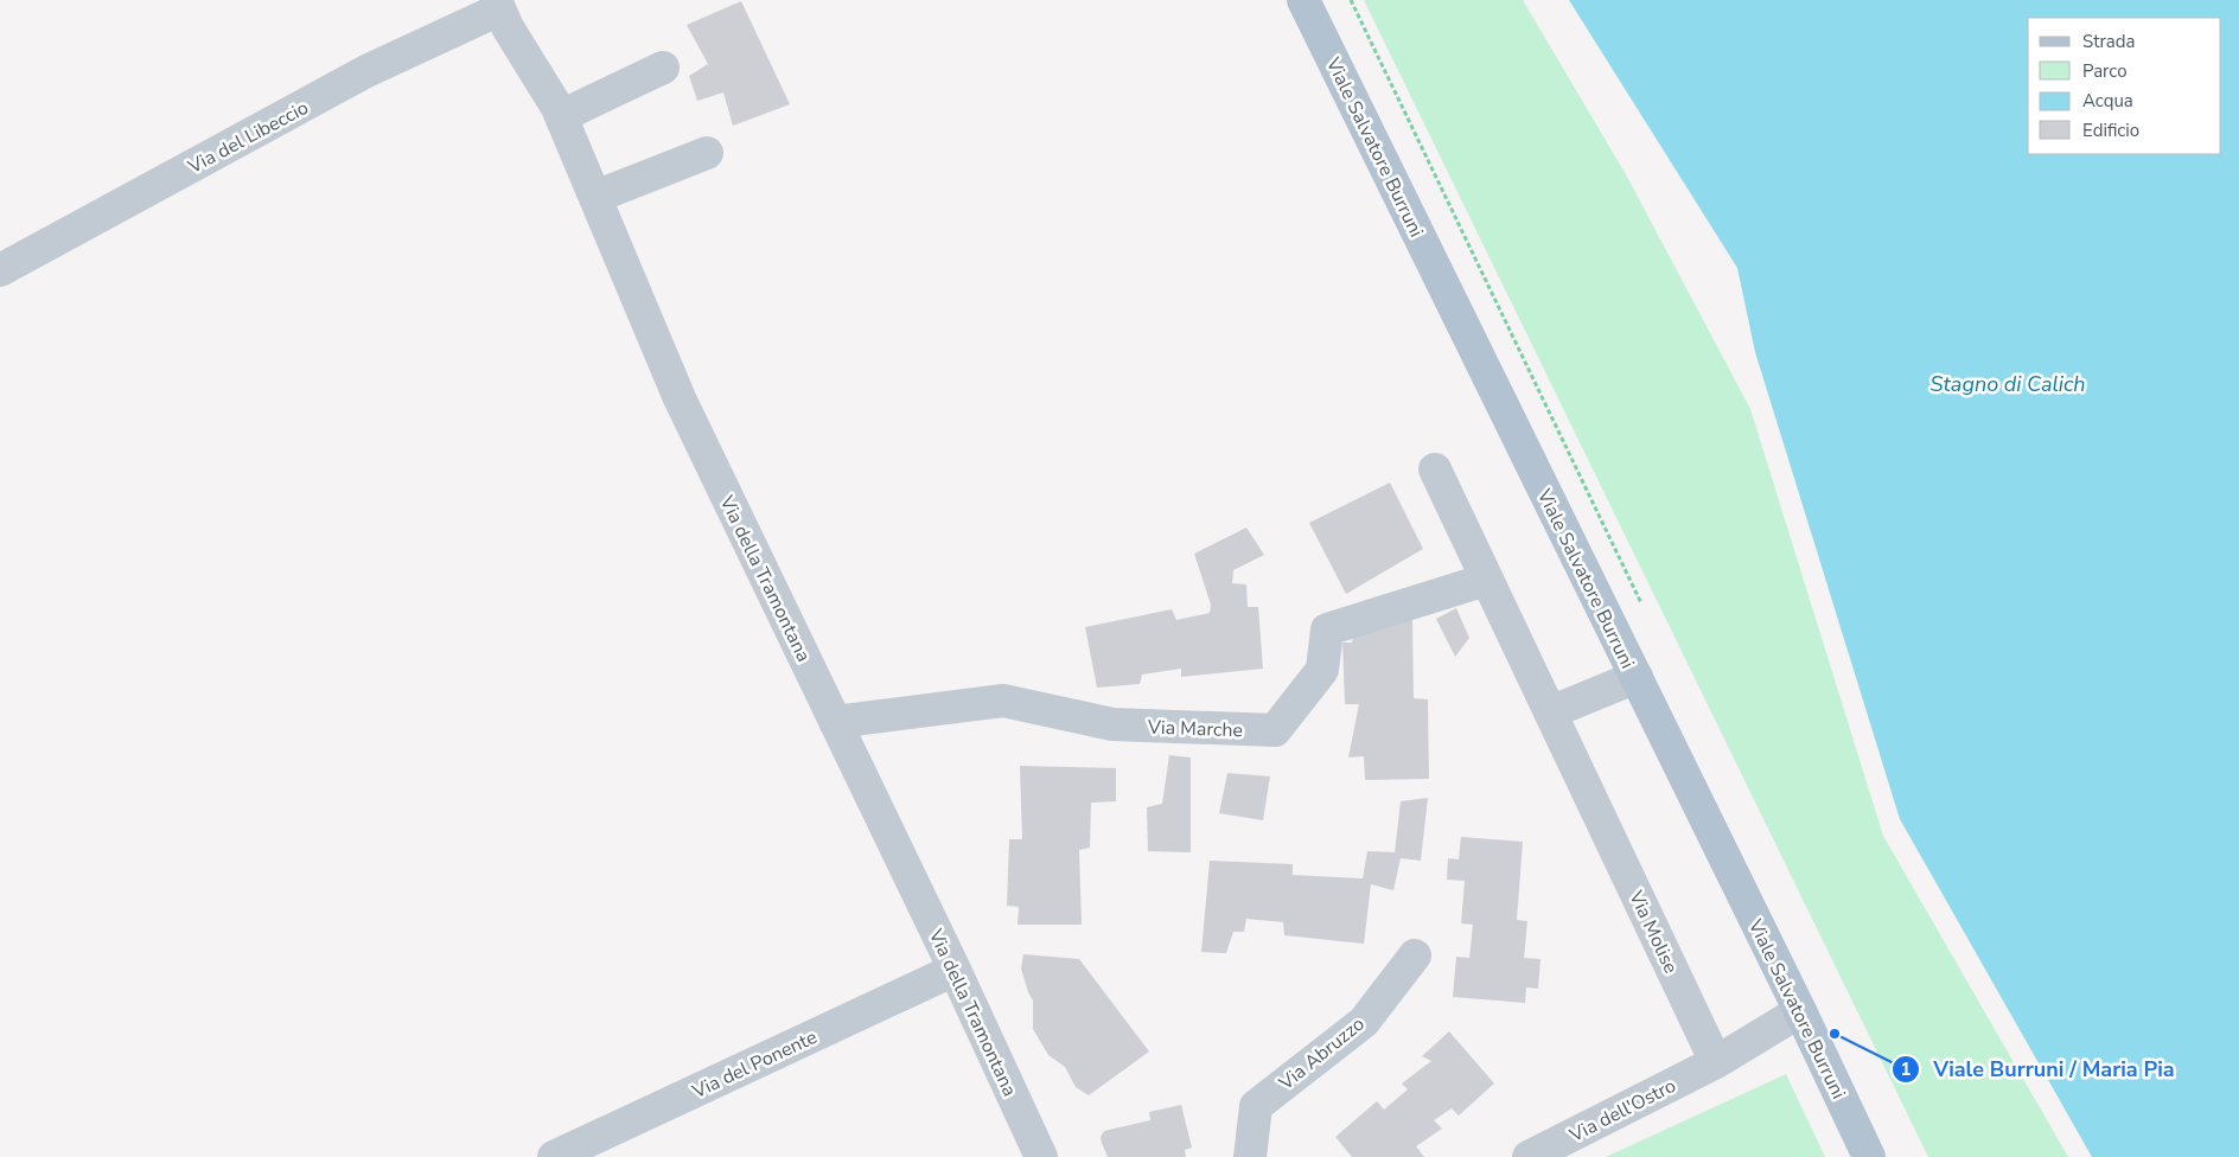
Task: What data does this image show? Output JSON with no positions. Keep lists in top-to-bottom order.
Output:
{
  "streets": {
    "main road": ["Viale Salvatore Burruni"],
    "street": [
      "Via del Libeccio",
      "Via della Tramontana",
      "Via Marche",
      "Via Molise",
      "Via Abruzzo",
      "Via del Ponente",
      "Via dell'Ostro"
    ]
  },
  "crossings": [
    ["Via del Libeccio", "Via della Tramontana"],
    ["Via della Tramontana", "Via Marche"],
    ["Via della Tramontana", "Via del Ponente"],
    ["Via Marche", "Via Molise"],
    ["Via Molise", "Via dell'Ostro"]
  ],
  "water": ["Stagno di Calich"],
  "places": ["Viale Burruni / Maria Pia"],
  "legend": [
    "Strada",
    "Parco",
    "Acqua",
    "Edificio"
  ]
}
